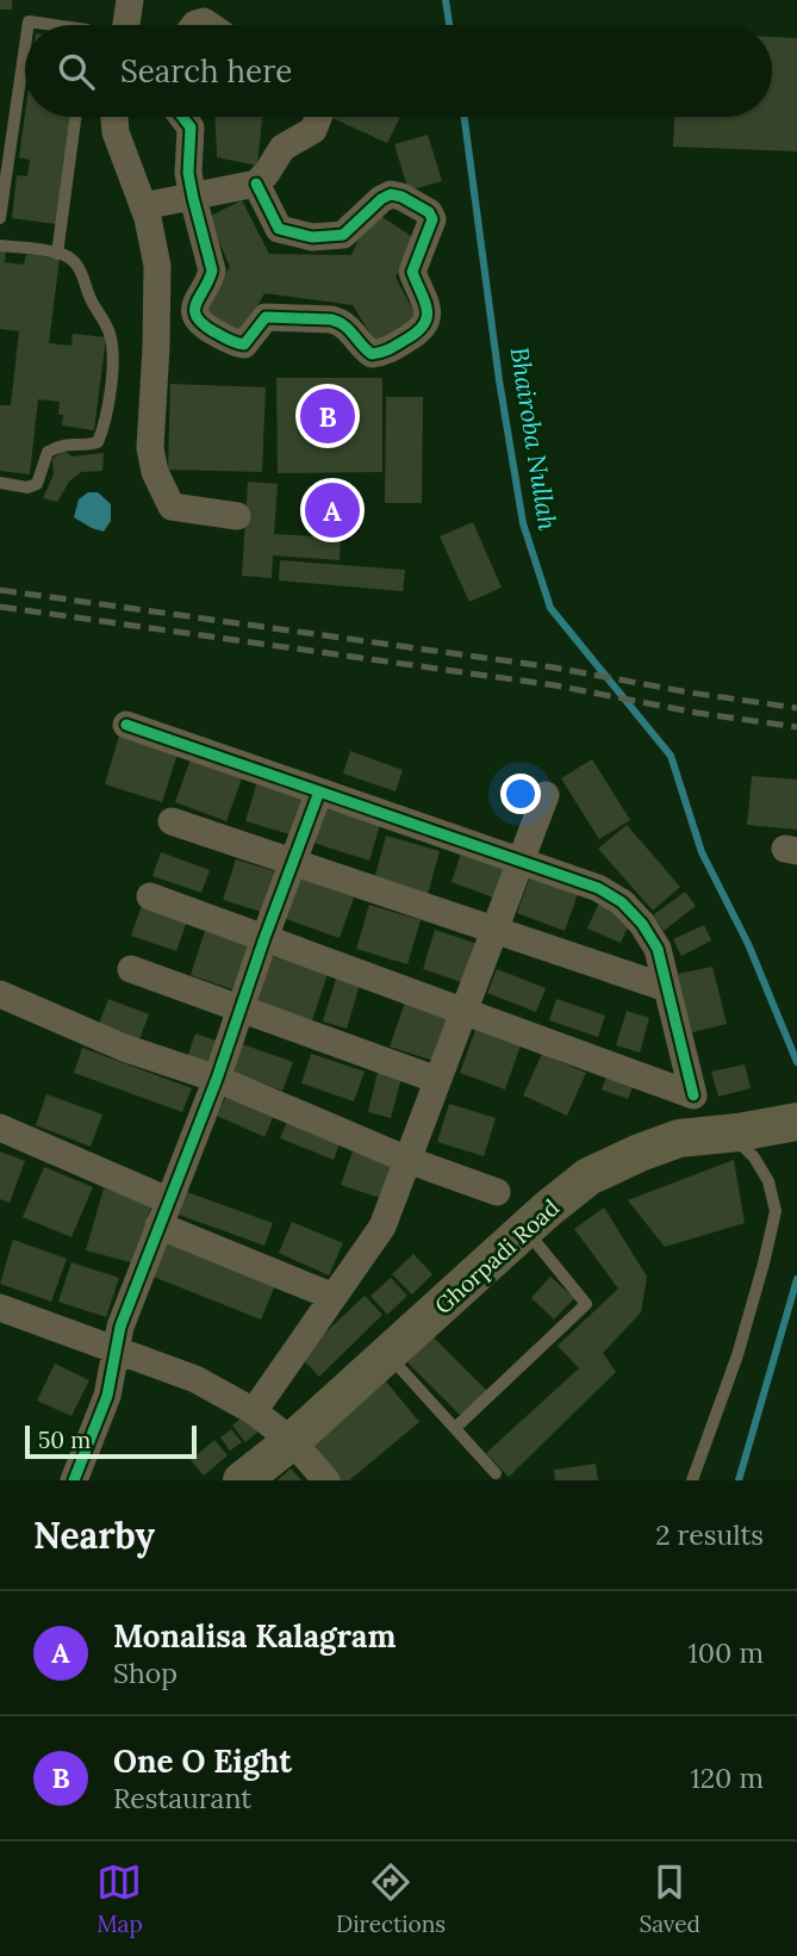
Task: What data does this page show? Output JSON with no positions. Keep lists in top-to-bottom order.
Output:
{
  "streets": {
    "main road": ["Ghorpadi Road"]
  },
  "water": ["Bhairoba Nullah"],
  "scale_bar": "50 m",
  "page": {
    "search": "Search here",
    "pins": ["B", "A"],
    "scale": "50 m",
    "heading": ["Nearby", "2 results"],
    "list": [
      {
        "mark": "A",
        "name": "Monalisa Kalagram",
        "note": "Shop",
        "value": "100 m"
      },
      {
        "mark": "B",
        "name": "One O Eight",
        "note": "Restaurant",
        "value": "120 m"
      }
    ],
    "nav": ["Map", "Directions", "Saved"]
  }
}
